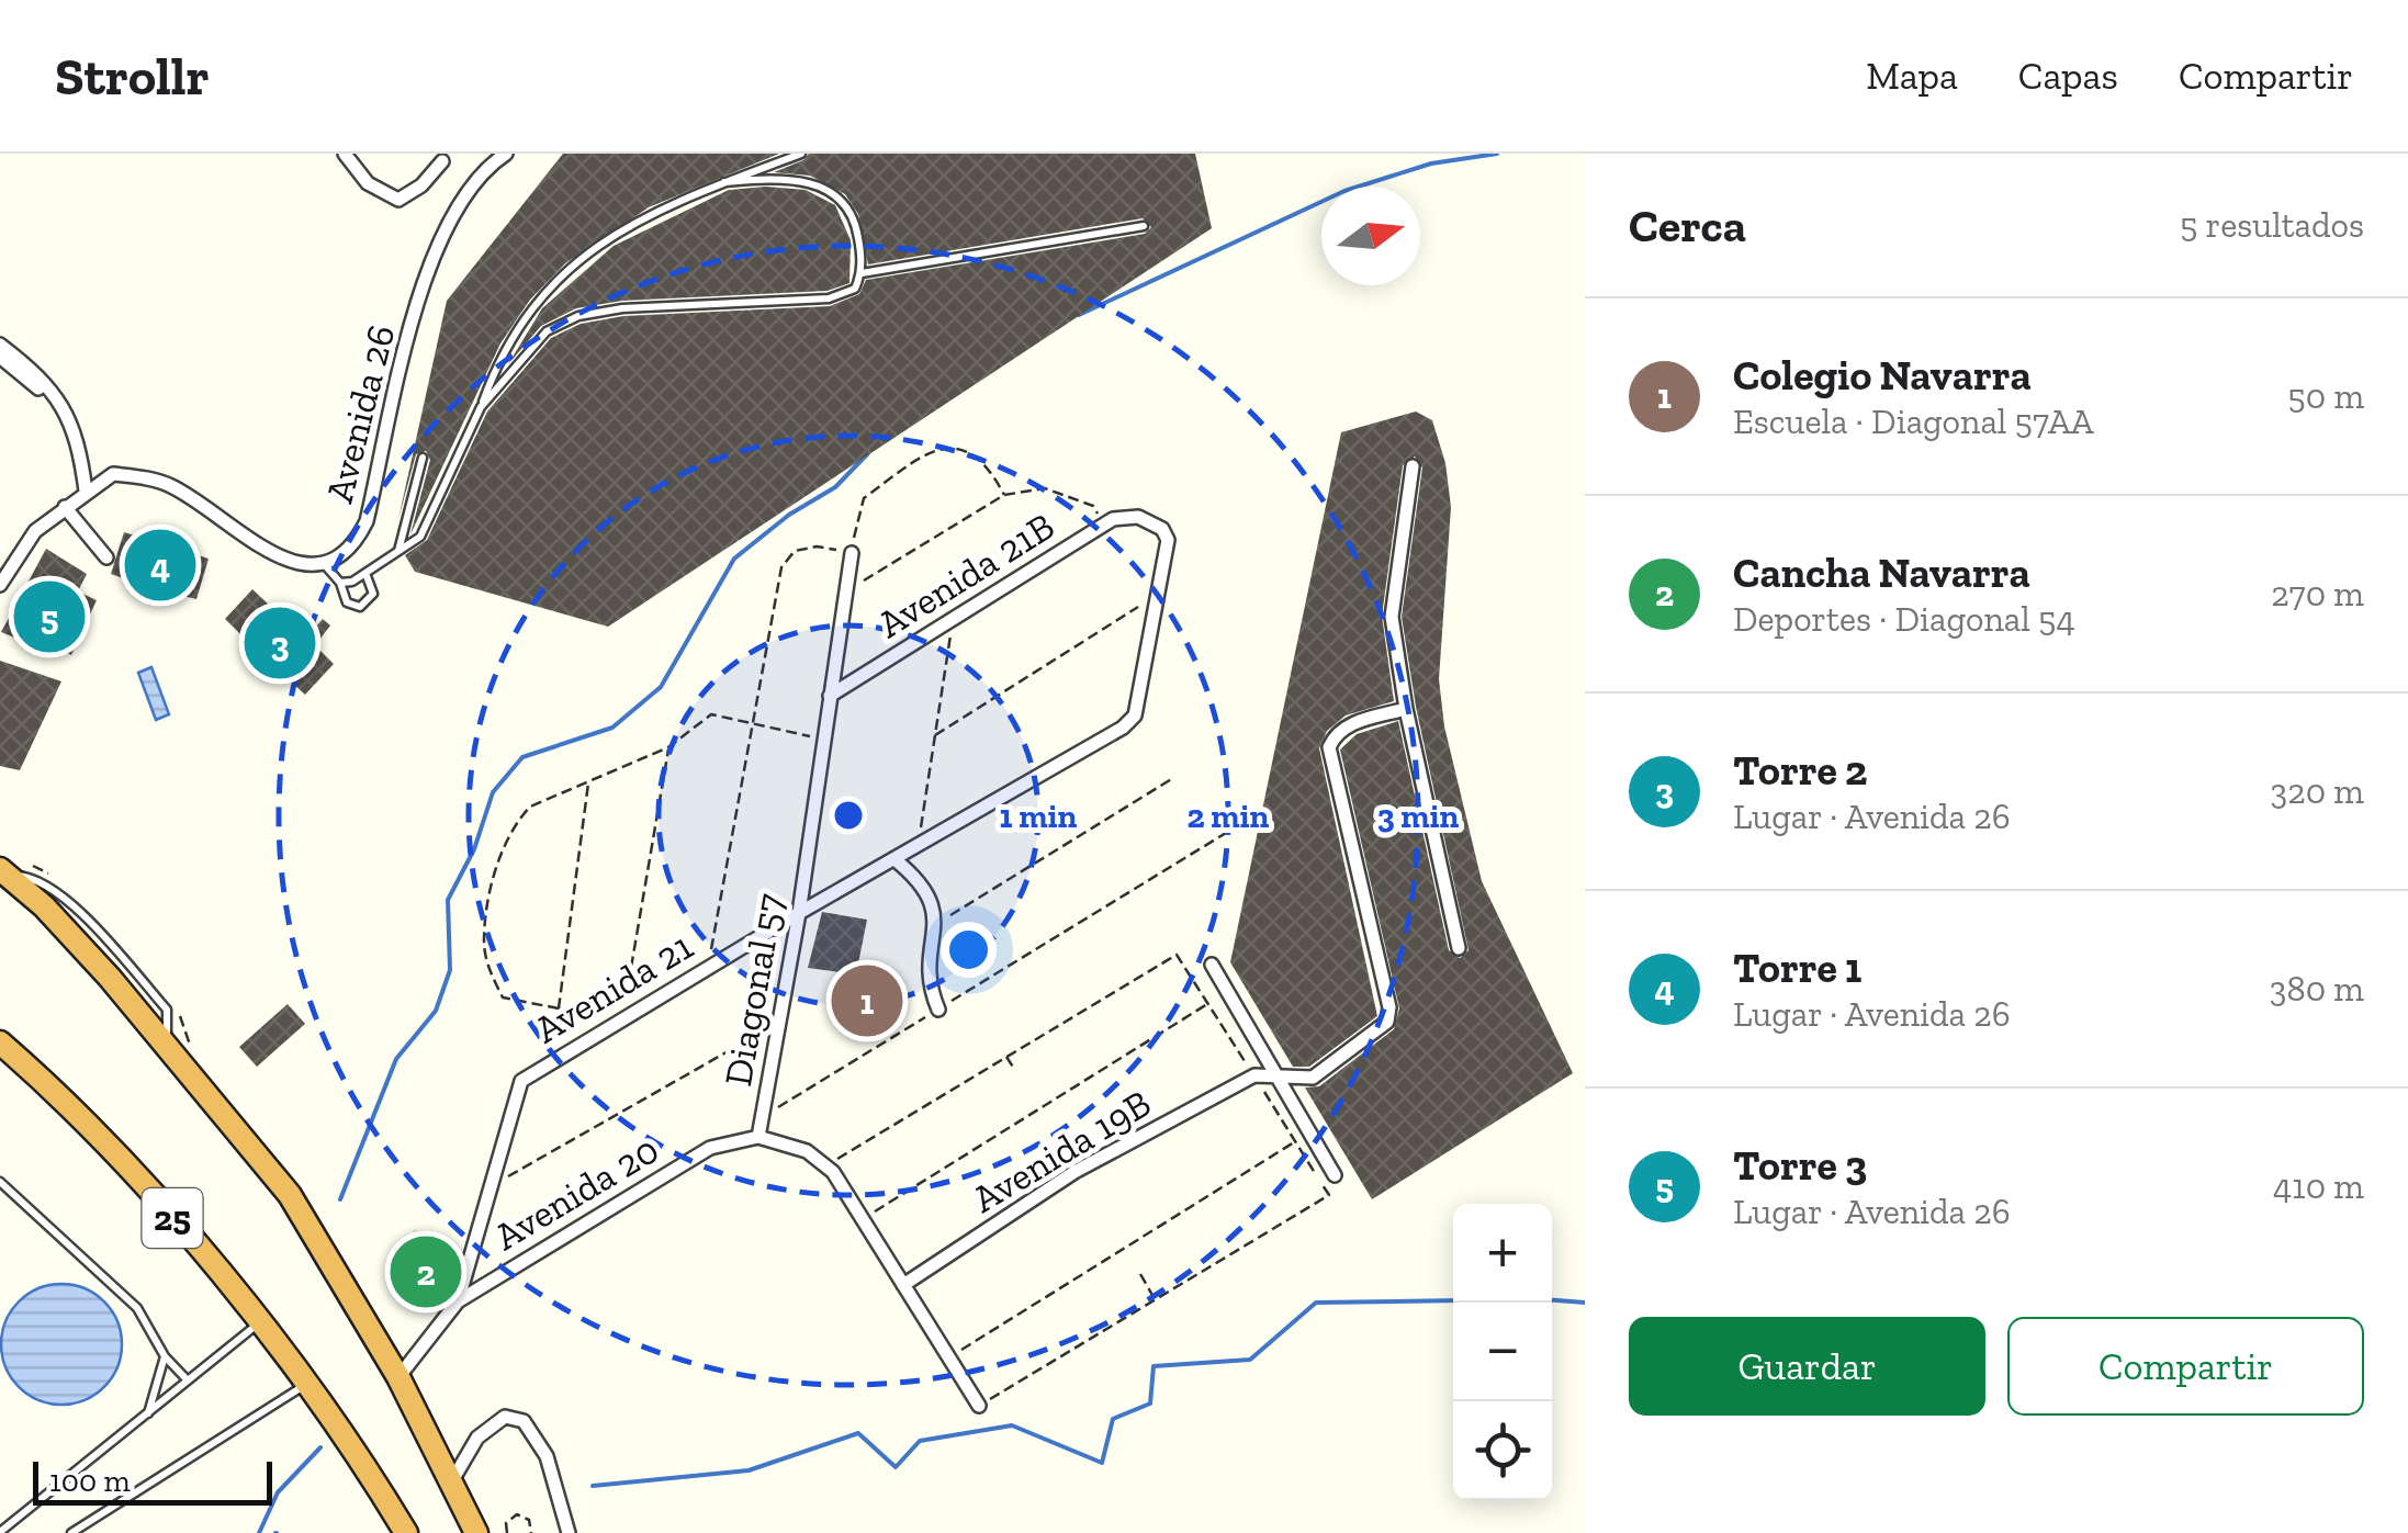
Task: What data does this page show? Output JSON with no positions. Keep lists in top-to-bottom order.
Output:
{
  "streets": {
    "highway": ["25"],
    "street": [
      "Avenida 26",
      "Avenida 21B",
      "Avenida 21",
      "Diagonal 57",
      "Avenida 19B",
      "Avenida 20"
    ]
  },
  "crossings": [
    ["Avenida 21B", "Avenida 21"],
    ["Avenida 21B", "Diagonal 57"],
    ["Avenida 21", "Diagonal 57"],
    ["Diagonal 57", "Avenida 20"]
  ],
  "scale_bar": "100 m",
  "north": "right",
  "page": {
    "header": "Strollr",
    "nav": ["Mapa", "Capas", "Compartir"],
    "heading": ["Cerca", "5 resultados"],
    "list": [
      {
        "mark": "1",
        "name": "Colegio Navarra",
        "note": "Escuela · Diagonal 57AA",
        "value": "50 m"
      },
      {
        "mark": "2",
        "name": "Cancha Navarra",
        "note": "Deportes · Diagonal 54",
        "value": "270 m"
      },
      {
        "mark": "3",
        "name": "Torre 2",
        "note": "Lugar · Avenida 26",
        "value": "320 m"
      },
      {
        "mark": "4",
        "name": "Torre 1",
        "note": "Lugar · Avenida 26",
        "value": "380 m"
      },
      {
        "mark": "5",
        "name": "Torre 3",
        "note": "Lugar · Avenida 26",
        "value": "410 m"
      }
    ],
    "pins": [
      "4",
      "5",
      "3",
      "1",
      "2"
    ],
    "map_buttons": ["+", "−"],
    "buttons": ["Guardar", "Compartir"],
    "scale": "100 m"
  },
  "rings": ["1 min", "2 min", "3 min"]
}
